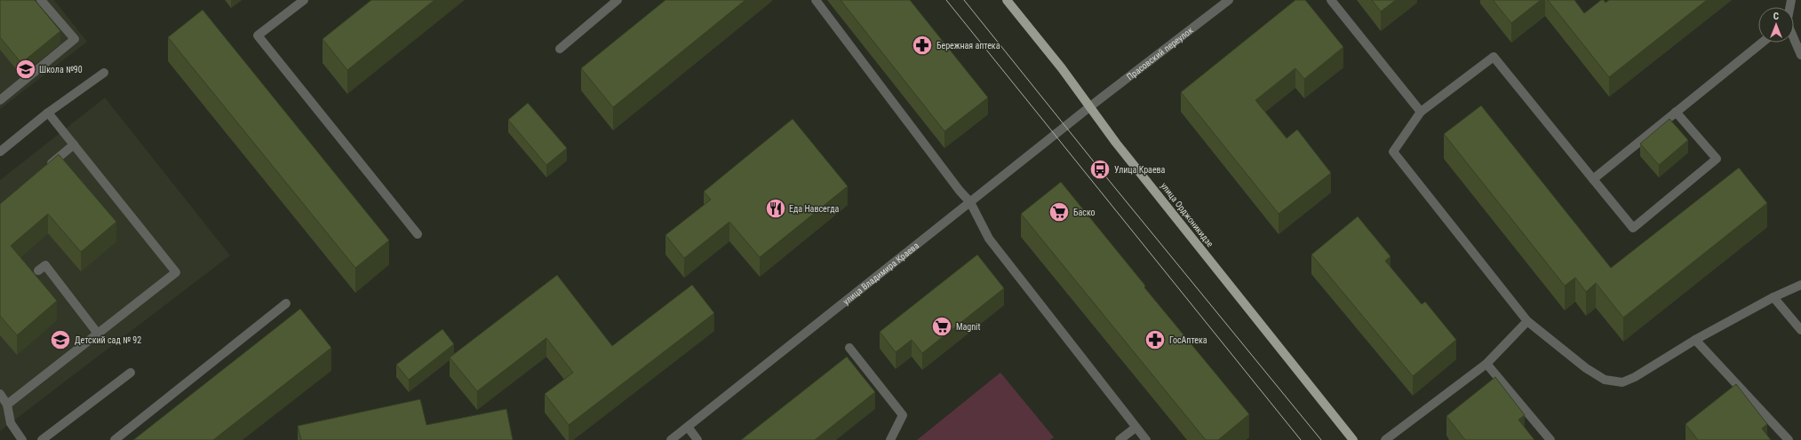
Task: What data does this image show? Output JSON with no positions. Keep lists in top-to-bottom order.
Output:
{
  "streets": {
    "main road": ["улица Орджоникидзе"],
    "street": ["Прасовский переулок", "улица Владимира Краева"]
  },
  "crossings": [
    ["Прасовский переулок", "улица Орджоникидзе"],
    ["Прасовский переулок", "улица Владимира Краева"],
    ["улица Орджоникидзе", "улица Владимира Краева"]
  ],
  "places": {
    "pharmacy": ["Бережная аптека", "ГосАптека"],
    "school or university": ["Школа №90", "Детский сад № 92"],
    "bus stop": ["Улица Краева"],
    "restaurant": ["Еда Навсегда"],
    "supermarket": ["Баско", "Magnit"]
  },
  "north": "top"
}
